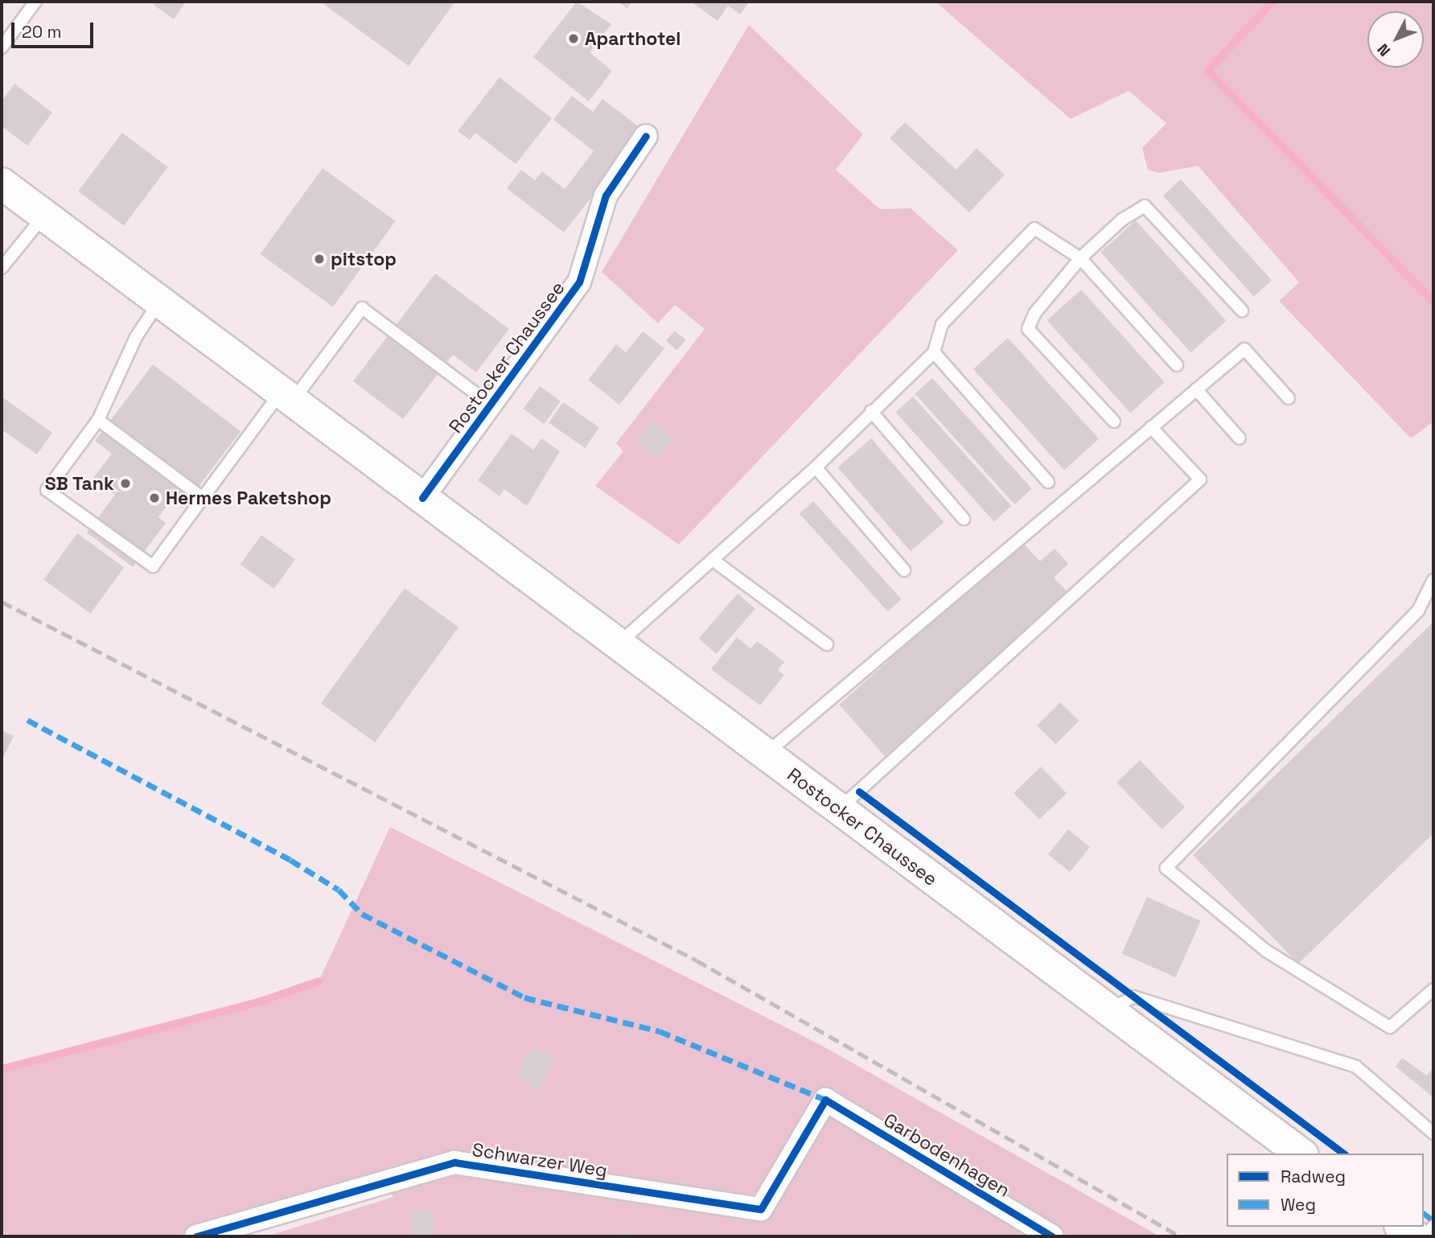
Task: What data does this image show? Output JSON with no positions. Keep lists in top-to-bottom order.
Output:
{
  "streets": {
    "main road": ["Rostocker Chaussee"],
    "street": ["Garbodenhagen", "Schwarzer Weg"]
  },
  "crossings": [
    ["Garbodenhagen", "Schwarzer Weg"]
  ],
  "places": [
    "Aparthotel",
    "pitstop",
    "SB Tank",
    "Hermes Paketshop"
  ],
  "legend": ["Radweg", "Weg"],
  "scale_bar": "20 m",
  "north": "bottom left"
}
